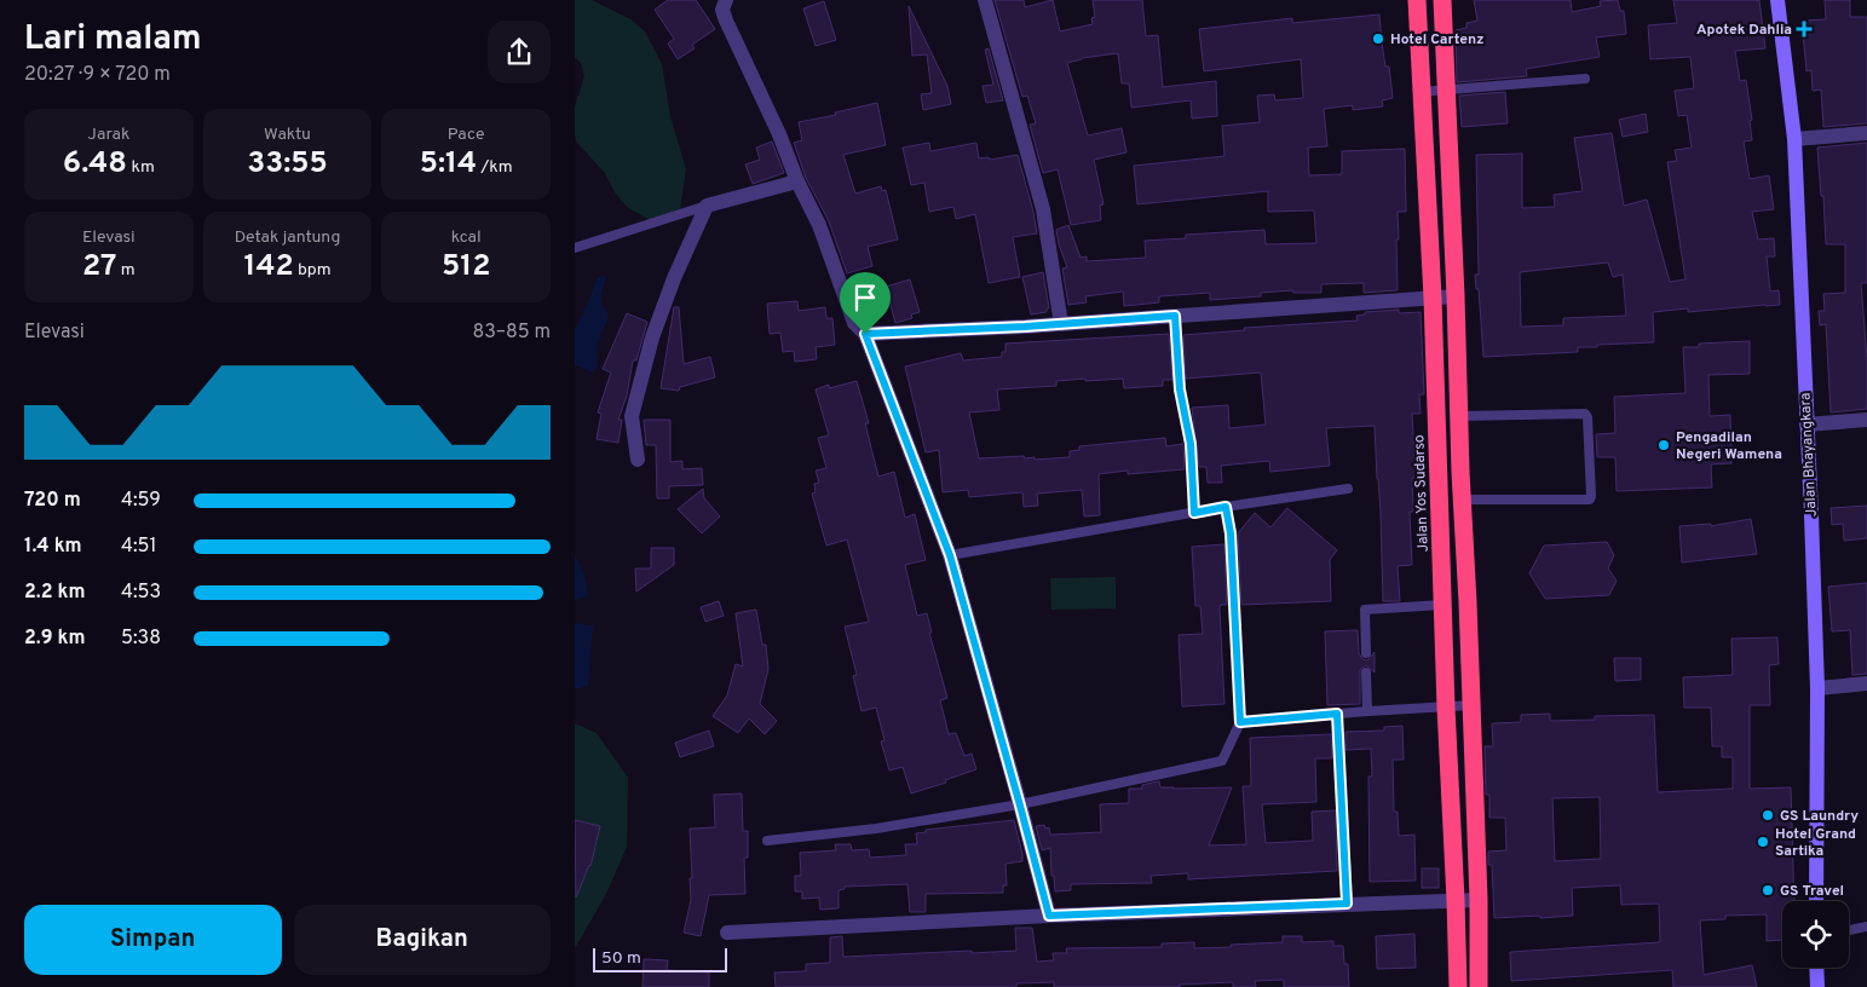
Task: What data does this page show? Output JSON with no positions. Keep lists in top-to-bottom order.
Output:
{
  "streets": {
    "highway": ["Jalan Yos Sudarso"],
    "main road": ["Jalan Bhayangkara"]
  },
  "places": {
    "health": ["Apotek Dahlia"],
    "other": [
      "Hotel Cartenz",
      "Pengadilan Negeri Wamena",
      "GS Laundry",
      "Hotel Grand Sartika",
      "GS Travel"
    ]
  },
  "scale_bar": "50 m",
  "page": {
    "heading": ["Lari malam", "20:27 · 9 × 720 m"],
    "stats": [
      ["Jarak", "6.48 km"],
      ["Waktu", "33:55"],
      ["Pace", "5:14 /km"],
      ["Elevasi", "27 m"],
      ["Detak jantung", "142 bpm"],
      ["kcal", "512"]
    ],
    "chart": ["Elevasi", "83–85 m"],
    "list": [
      {
        "name": "720 m",
        "note": "4:59"
      },
      {
        "name": "1.4 km",
        "note": "4:51"
      },
      {
        "name": "2.2 km",
        "note": "4:53"
      },
      {
        "name": "2.9 km",
        "note": "5:38"
      }
    ],
    "buttons": ["Simpan", "Bagikan"],
    "scale": "50 m"
  }
}
